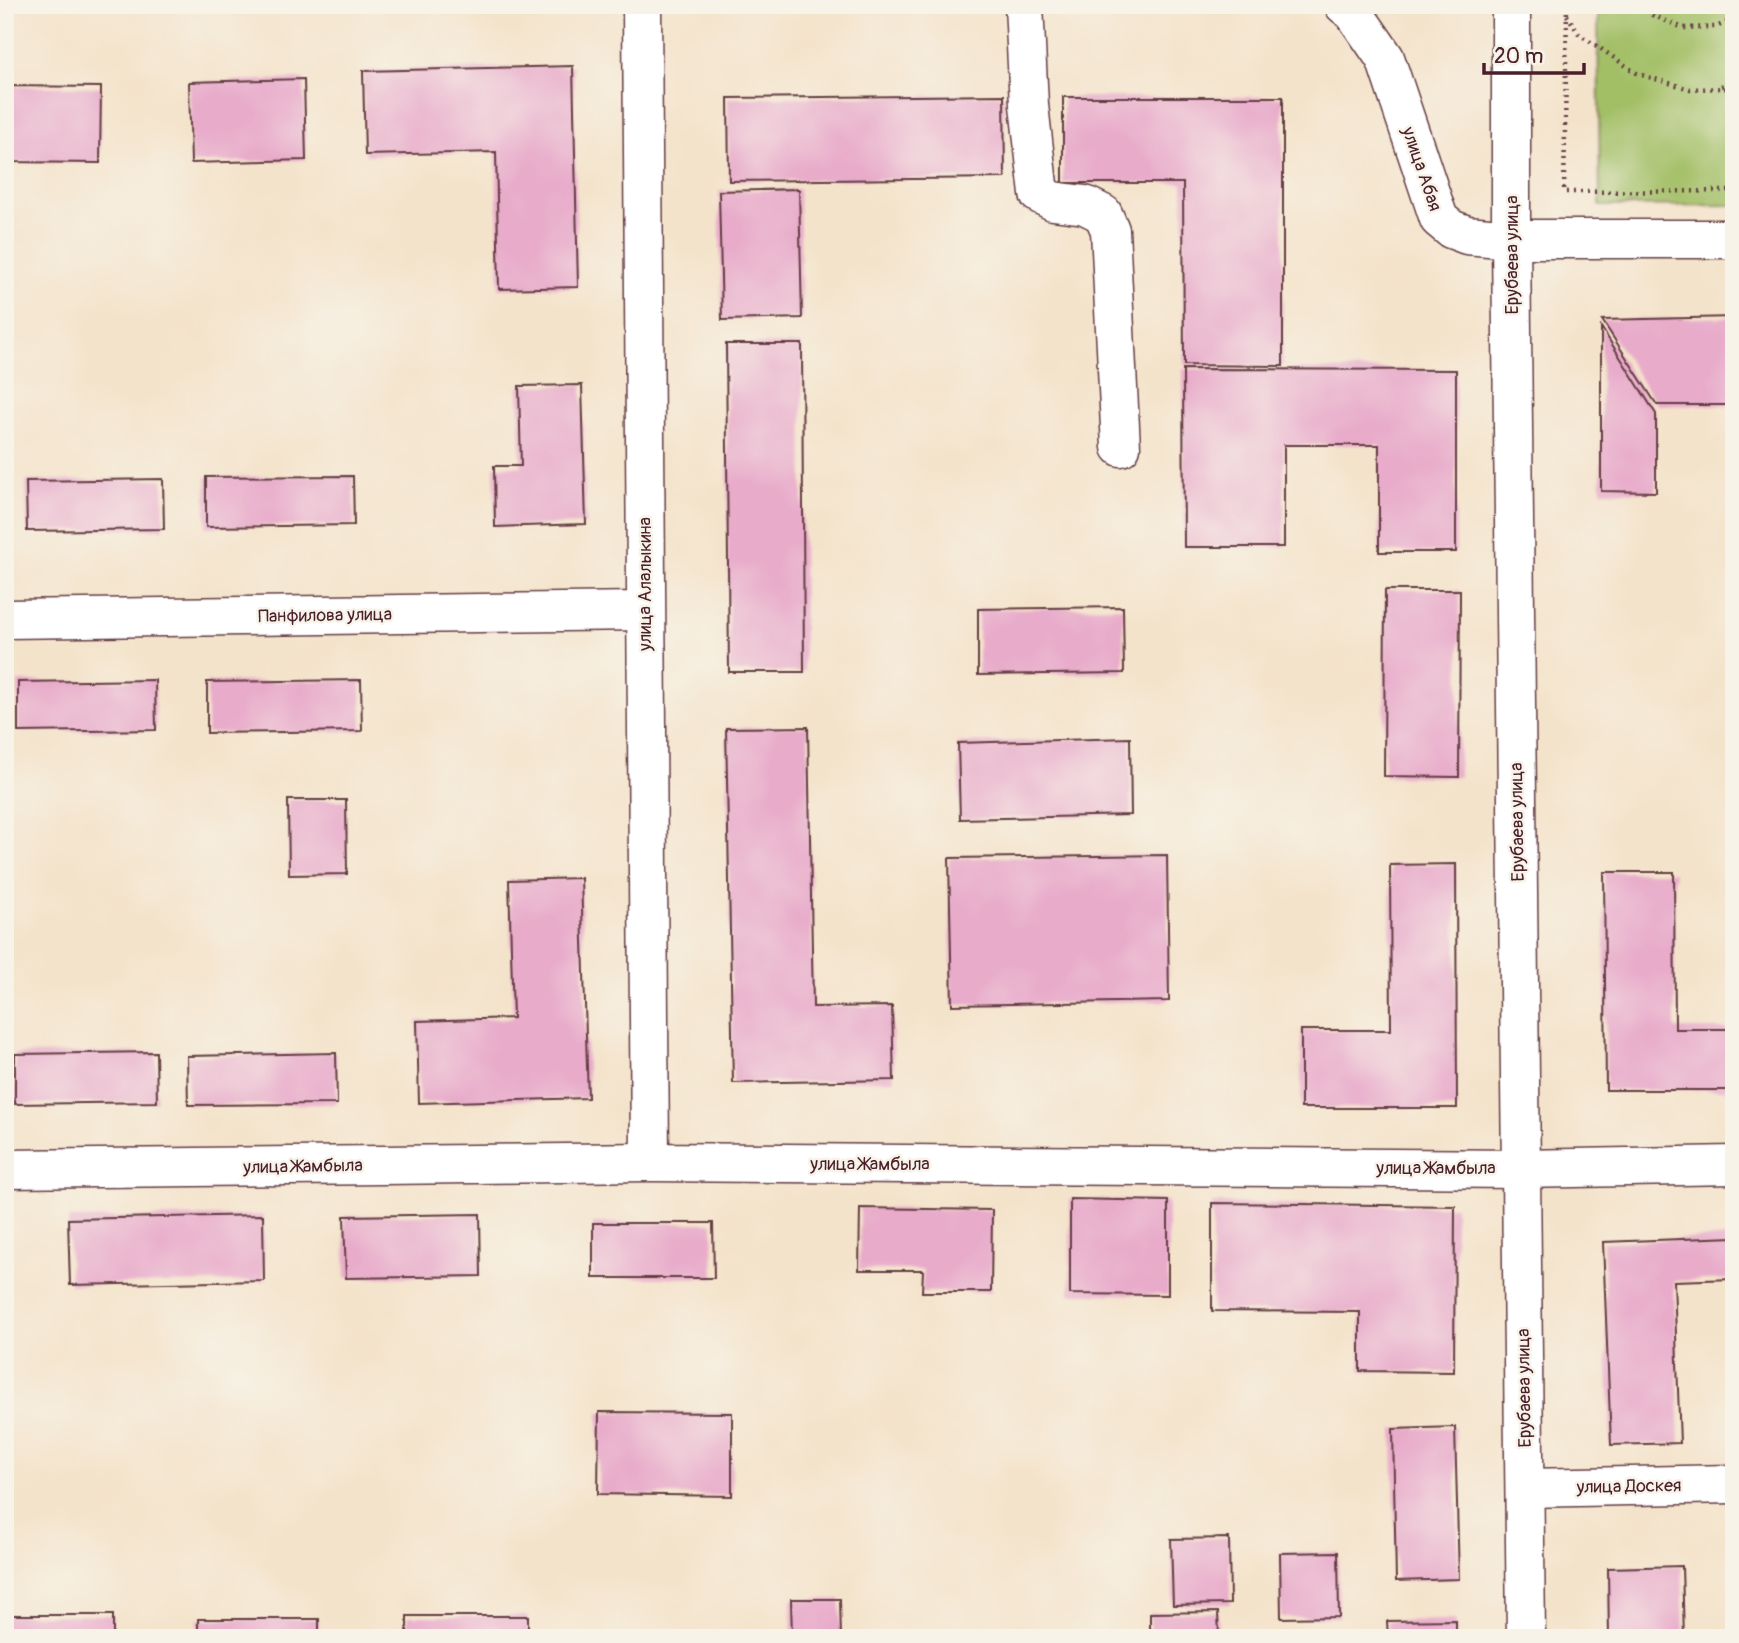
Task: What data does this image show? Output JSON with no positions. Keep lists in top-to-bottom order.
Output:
{
  "streets": {
    "street": [
      "улица Абая",
      "Ерубаева улица",
      "улица Алалыкина",
      "Панфилова улица",
      "улица Жамбыла",
      "улица Доскея"
    ]
  },
  "crossings": [
    ["улица Абая", "Ерубаева улица"],
    ["Ерубаева улица", "улица Жамбыла"],
    ["Ерубаева улица", "улица Доскея"],
    ["улица Алалыкина", "Панфилова улица"],
    ["улица Алалыкина", "улица Жамбыла"]
  ],
  "scale_bar": "20 m"
}
